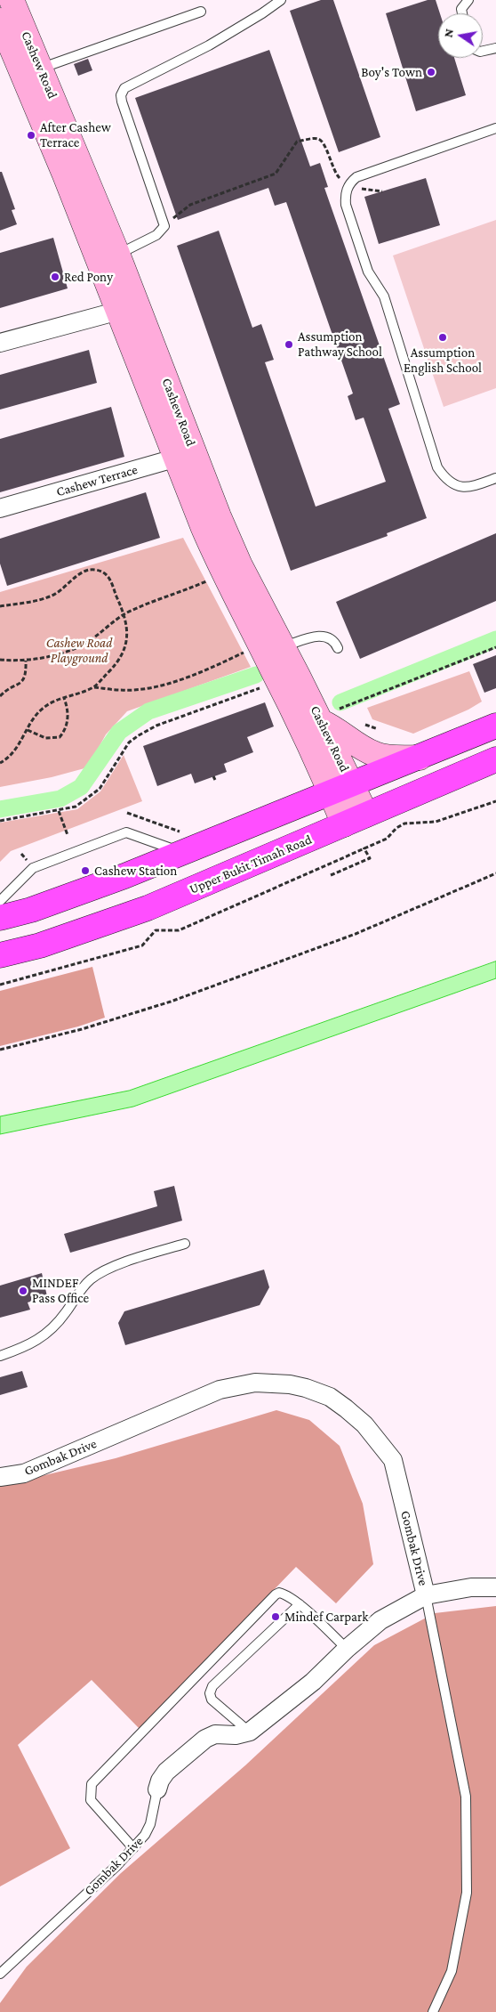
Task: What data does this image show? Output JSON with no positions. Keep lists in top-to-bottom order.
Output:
{
  "streets": {
    "highway": ["Upper Bukit Timah Road"],
    "street": ["Cashew Road", "Cashew Terrace", "Gombak Drive"]
  },
  "crossings": [
    ["Cashew Road", "Cashew Terrace"],
    ["Cashew Road", "Upper Bukit Timah Road"]
  ],
  "parks": ["Cashew Road Playground"],
  "places": [
    "Boy's Town",
    "After Cashew Terrace",
    "Red Pony",
    "Assumption English School",
    "Assumption Pathway School",
    "Cashew Station",
    "MINDEF Pass Office",
    "Mindef Carpark"
  ],
  "north": "left"
}
